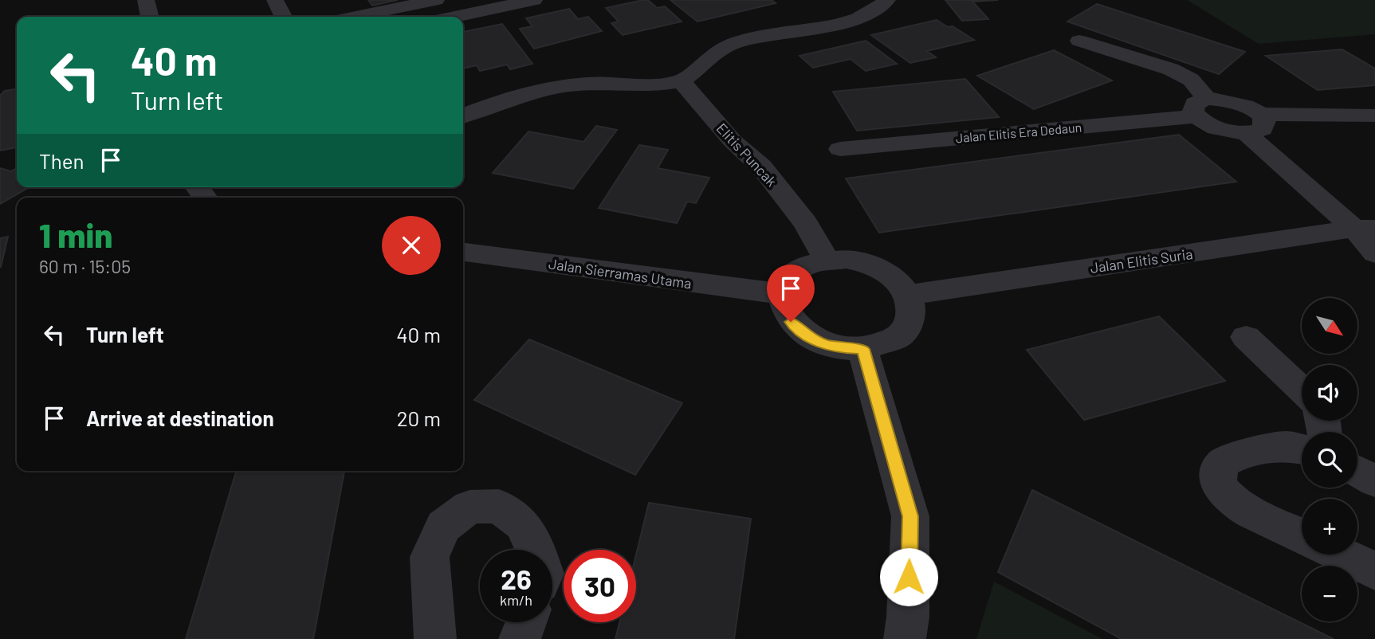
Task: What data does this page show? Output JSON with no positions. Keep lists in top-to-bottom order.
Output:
{
  "streets": {
    "street": [
      "Jalan Elitis Era Dedaun",
      "Elitis Puncak",
      "Jalan Elitis Suria",
      "Jalan Sierramas Utama"
    ]
  },
  "crossings": [
    ["Elitis Puncak", "Jalan Elitis Suria"],
    ["Elitis Puncak", "Jalan Sierramas Utama"],
    ["Jalan Elitis Suria", "Jalan Sierramas Utama"]
  ],
  "north": "bottom right",
  "page": {
    "turn": ["40 m", "Turn left"],
    "then": "Then",
    "heading": ["1 min", "60 m · 15:05"],
    "list": [
      {
        "name": "Turn left",
        "value": "40 m"
      },
      {
        "name": "Arrive at destination",
        "value": "20 m"
      }
    ],
    "map_buttons": ["+", "−"],
    "speed": "26 km/h",
    "limit": "30"
  }
}
